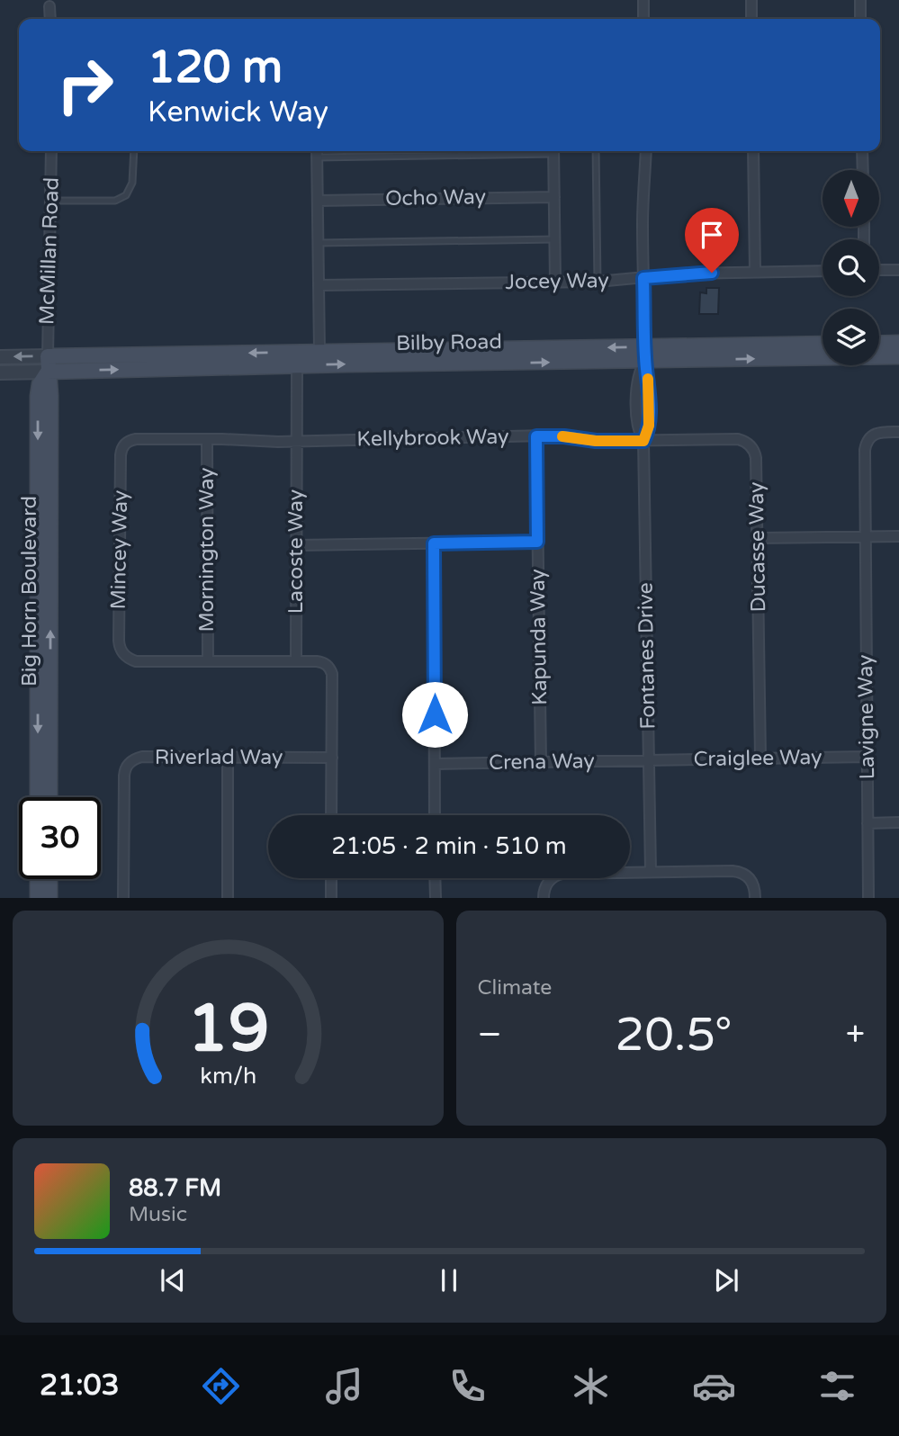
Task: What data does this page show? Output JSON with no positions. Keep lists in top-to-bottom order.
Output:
{
  "streets": {
    "main road": ["Bilby Road", "Big Horn Boulevard"],
    "street": [
      "Ocho Way",
      "McMillan Road",
      "Jocey Way",
      "Kellybrook Way",
      "Ducasse Way",
      "Mincey Way",
      "Mornington Way",
      "Lacoste Way",
      "Kapunda Way",
      "Fontanes Drive",
      "Lavigne Way",
      "Riverlad Way",
      "Craiglee Way",
      "Crena Way"
    ]
  },
  "crossings": [
    ["McMillan Road", "Bilby Road"],
    ["McMillan Road", "Big Horn Boulevard"],
    ["Jocey Way", "Fontanes Drive"],
    ["Bilby Road", "Lacoste Way"],
    ["Bilby Road", "Big Horn Boulevard"],
    ["Bilby Road", "Fontanes Drive"],
    ["Kellybrook Way", "Ducasse Way"],
    ["Kellybrook Way", "Mincey Way"],
    ["Kellybrook Way", "Lacoste Way"],
    ["Kellybrook Way", "Kapunda Way"],
    ["Kellybrook Way", "Fontanes Drive"],
    ["Ducasse Way", "Fontanes Drive"],
    ["Ducasse Way", "Craiglee Way"],
    ["Mincey Way", "Mornington Way"],
    ["Mincey Way", "Lacoste Way"],
    ["Mincey Way", "Riverlad Way"],
    ["Kapunda Way", "Crena Way"],
    ["Fontanes Drive", "Craiglee Way"],
    ["Fontanes Drive", "Crena Way"],
    ["Lavigne Way", "Craiglee Way"],
    ["Craiglee Way", "Crena Way"]
  ],
  "north": "bottom",
  "page": {
    "turn": ["120 m", "Kenwick Way"],
    "limit": "30",
    "trip": "21:05 · 2 min · 510 m",
    "tile": "Climate",
    "heat": ["−", "20.5°", "+"],
    "song": ["88.7 FM", "Music"],
    "tabs": "21:03",
    "gauge": ["19", "km/h"]
  }
}
